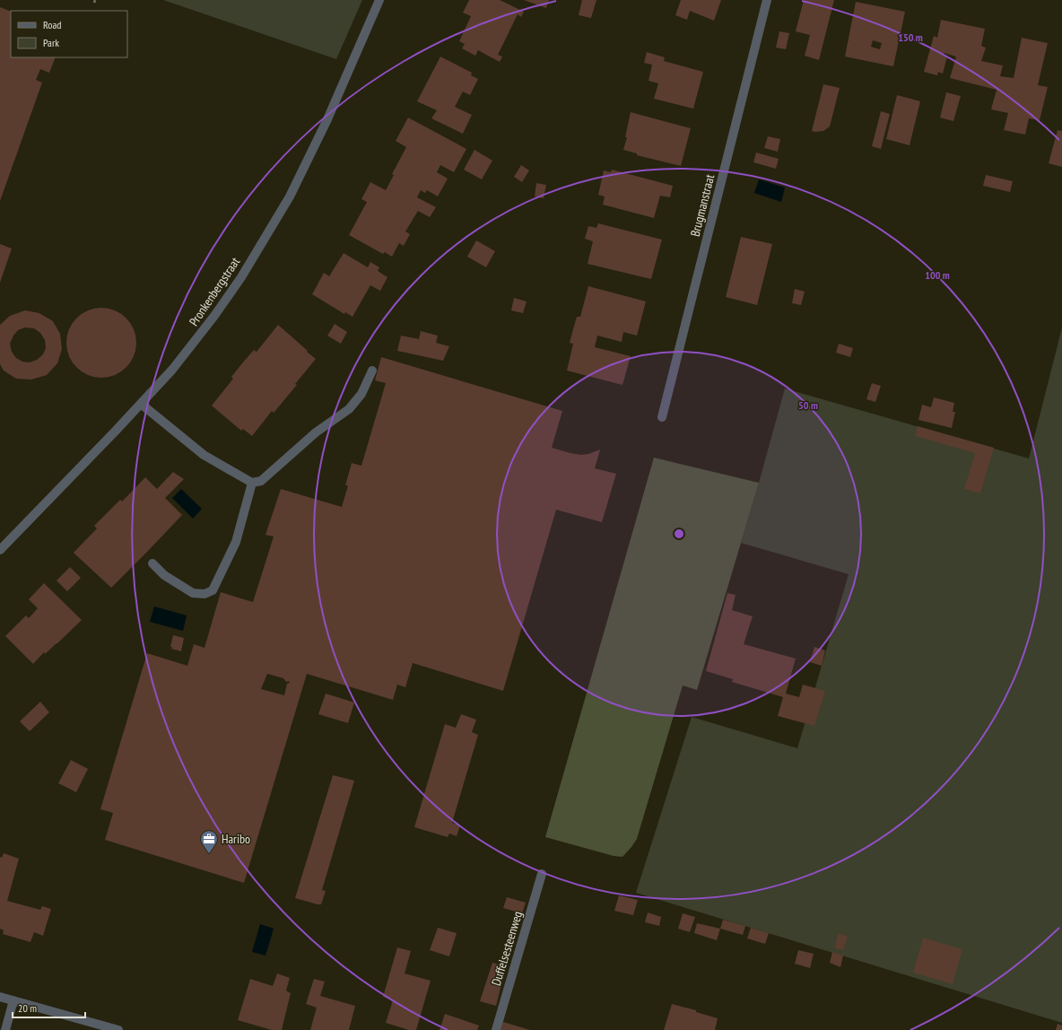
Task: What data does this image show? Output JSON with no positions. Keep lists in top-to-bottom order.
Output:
{
  "streets": {
    "street": ["Brugmanstraat", "Pronkenbergstraat", "Duffelsesteenweg"]
  },
  "places": {
    "office": ["Haribo"]
  },
  "legend": ["Road", "Park"],
  "scale_bar": "20 m",
  "rings": ["150 m", "100 m", "50 m"]
}
